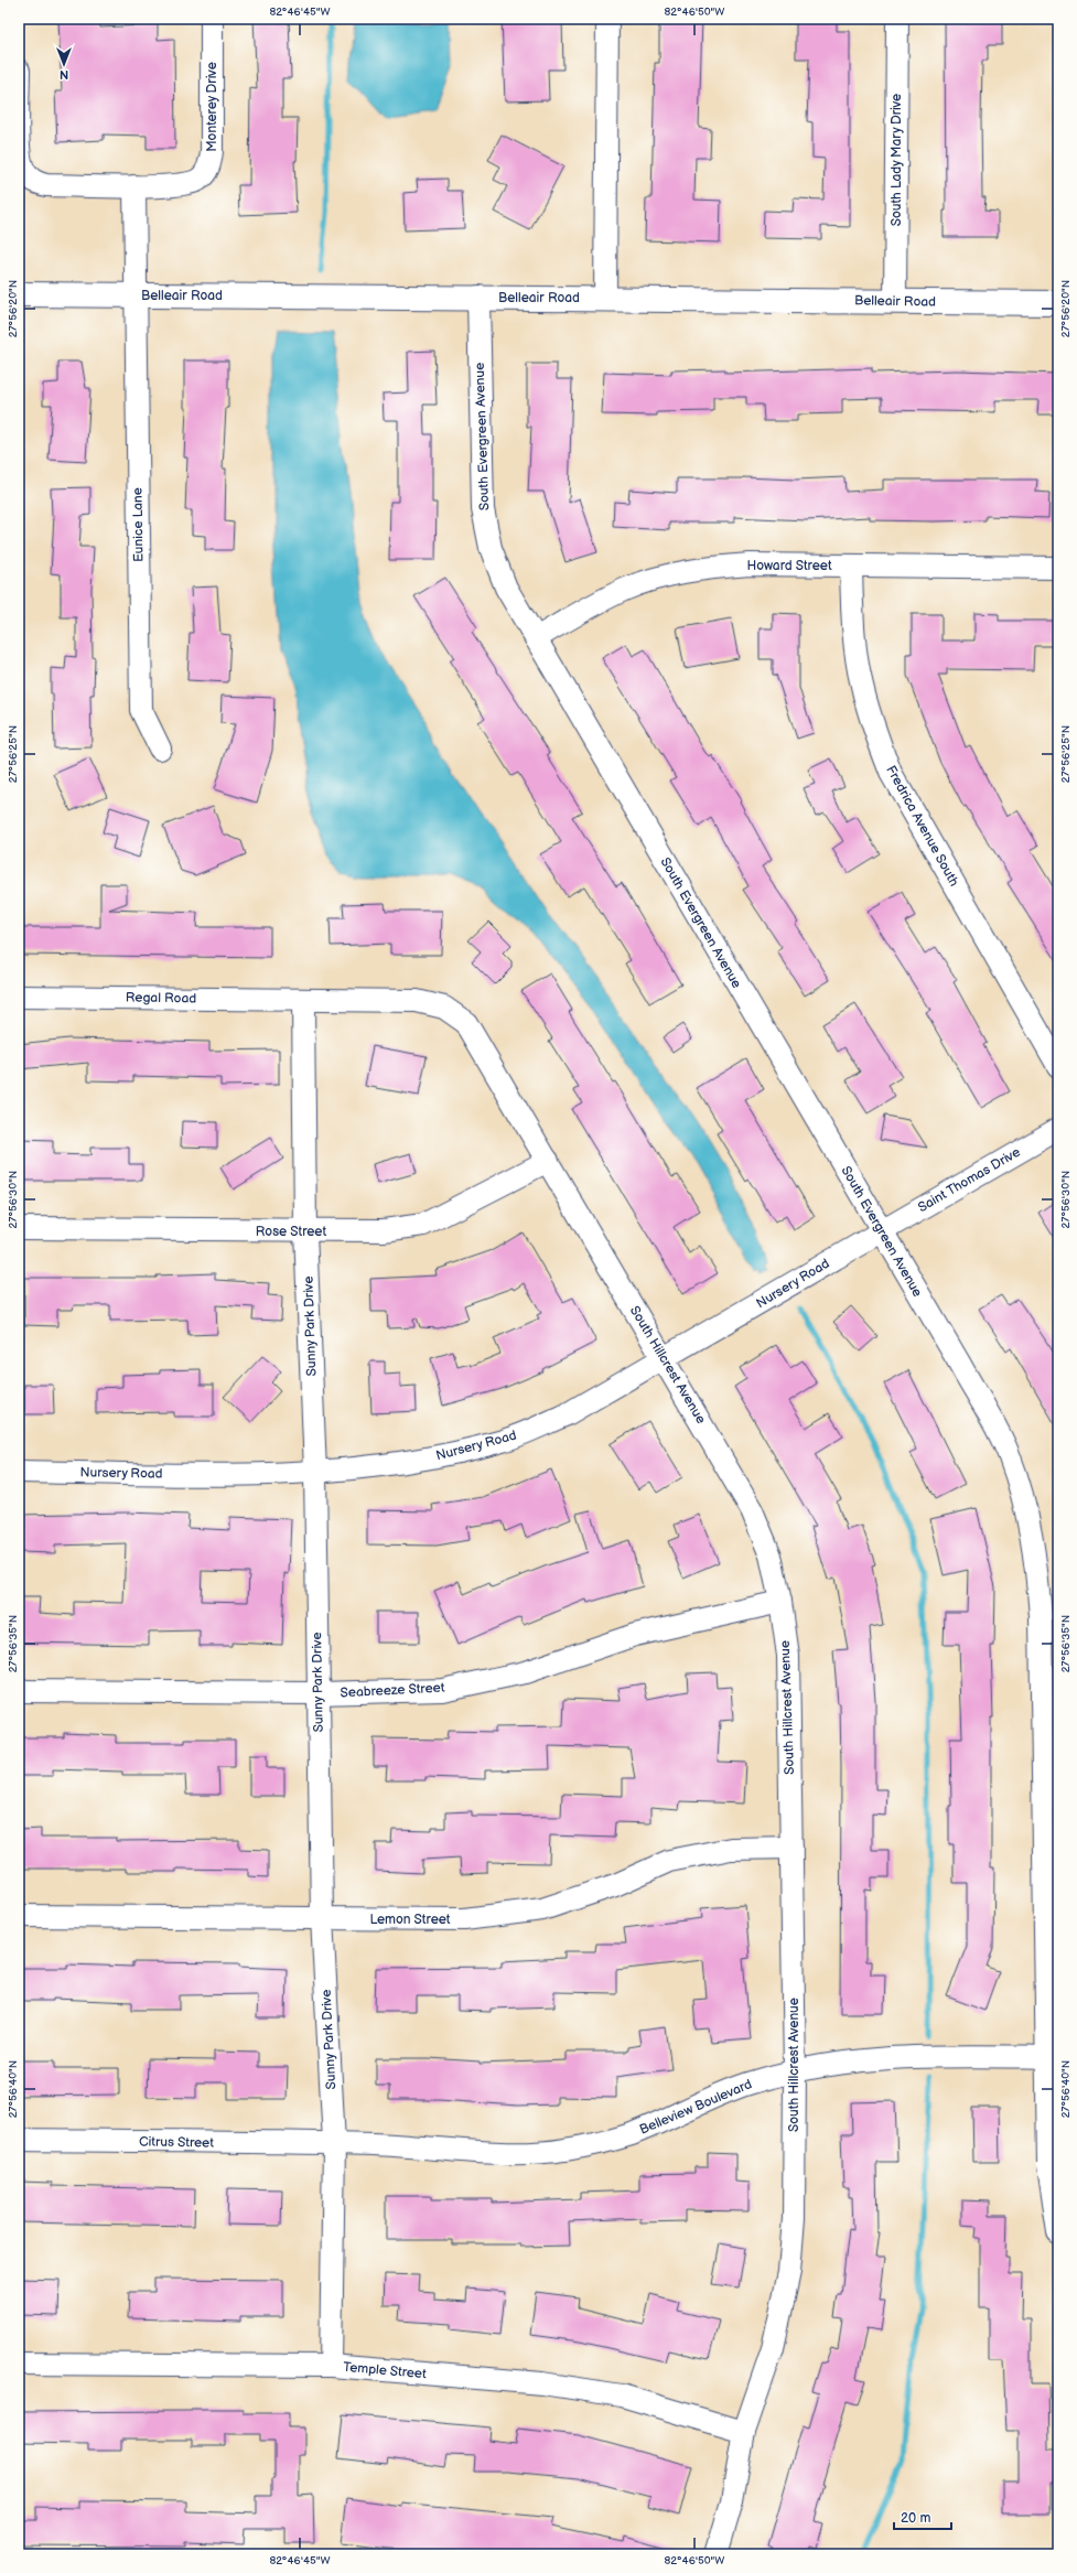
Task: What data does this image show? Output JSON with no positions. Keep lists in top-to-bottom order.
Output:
{
  "streets": {
    "main road": ["Belleair Road"],
    "street": [
      "Monterey Drive",
      "South Lady Mary Drive",
      "South Evergreen Avenue",
      "Eunice Lane",
      "Howard Street",
      "Fredrica Avenue South",
      "Regal Road",
      "Saint Thomas Drive",
      "Rose Street",
      "Nursery Road",
      "Sunny Park Drive",
      "South Hillcrest Avenue",
      "Seabreeze Street",
      "Lemon Street",
      "Belleview Boulevard",
      "Citrus Street",
      "Temple Street"
    ]
  },
  "crossings": [
    ["South Lady Mary Drive", "Belleair Road"],
    ["Belleair Road", "South Evergreen Avenue"],
    ["Belleair Road", "Eunice Lane"],
    ["South Evergreen Avenue", "Howard Street"],
    ["South Evergreen Avenue", "Saint Thomas Drive"],
    ["South Evergreen Avenue", "Nursery Road"],
    ["South Evergreen Avenue", "Belleview Boulevard"],
    ["Howard Street", "Fredrica Avenue South"],
    ["Regal Road", "Sunny Park Drive"],
    ["Regal Road", "South Hillcrest Avenue"],
    ["Saint Thomas Drive", "Nursery Road"],
    ["Rose Street", "Sunny Park Drive"],
    ["Rose Street", "South Hillcrest Avenue"],
    ["Nursery Road", "Sunny Park Drive"],
    ["Nursery Road", "South Hillcrest Avenue"],
    ["Sunny Park Drive", "South Hillcrest Avenue"],
    ["Sunny Park Drive", "Seabreeze Street"],
    ["Sunny Park Drive", "Lemon Street"],
    ["Sunny Park Drive", "Belleview Boulevard"],
    ["Sunny Park Drive", "Citrus Street"],
    ["Sunny Park Drive", "Temple Street"],
    ["South Hillcrest Avenue", "Seabreeze Street"],
    ["South Hillcrest Avenue", "Lemon Street"],
    ["South Hillcrest Avenue", "Belleview Boulevard"],
    ["South Hillcrest Avenue", "Temple Street"],
    ["Belleview Boulevard", "Citrus Street"]
  ],
  "scale_bar": "20 m",
  "north": "bottom",
  "coordinates": [
    "82°46'45\"W",
    "82°46'50\"W",
    "27°56'20\"N",
    "27°56'25\"N",
    "27°56'30\"N",
    "27°56'35\"N",
    "27°56'40\"N"
  ]
}
